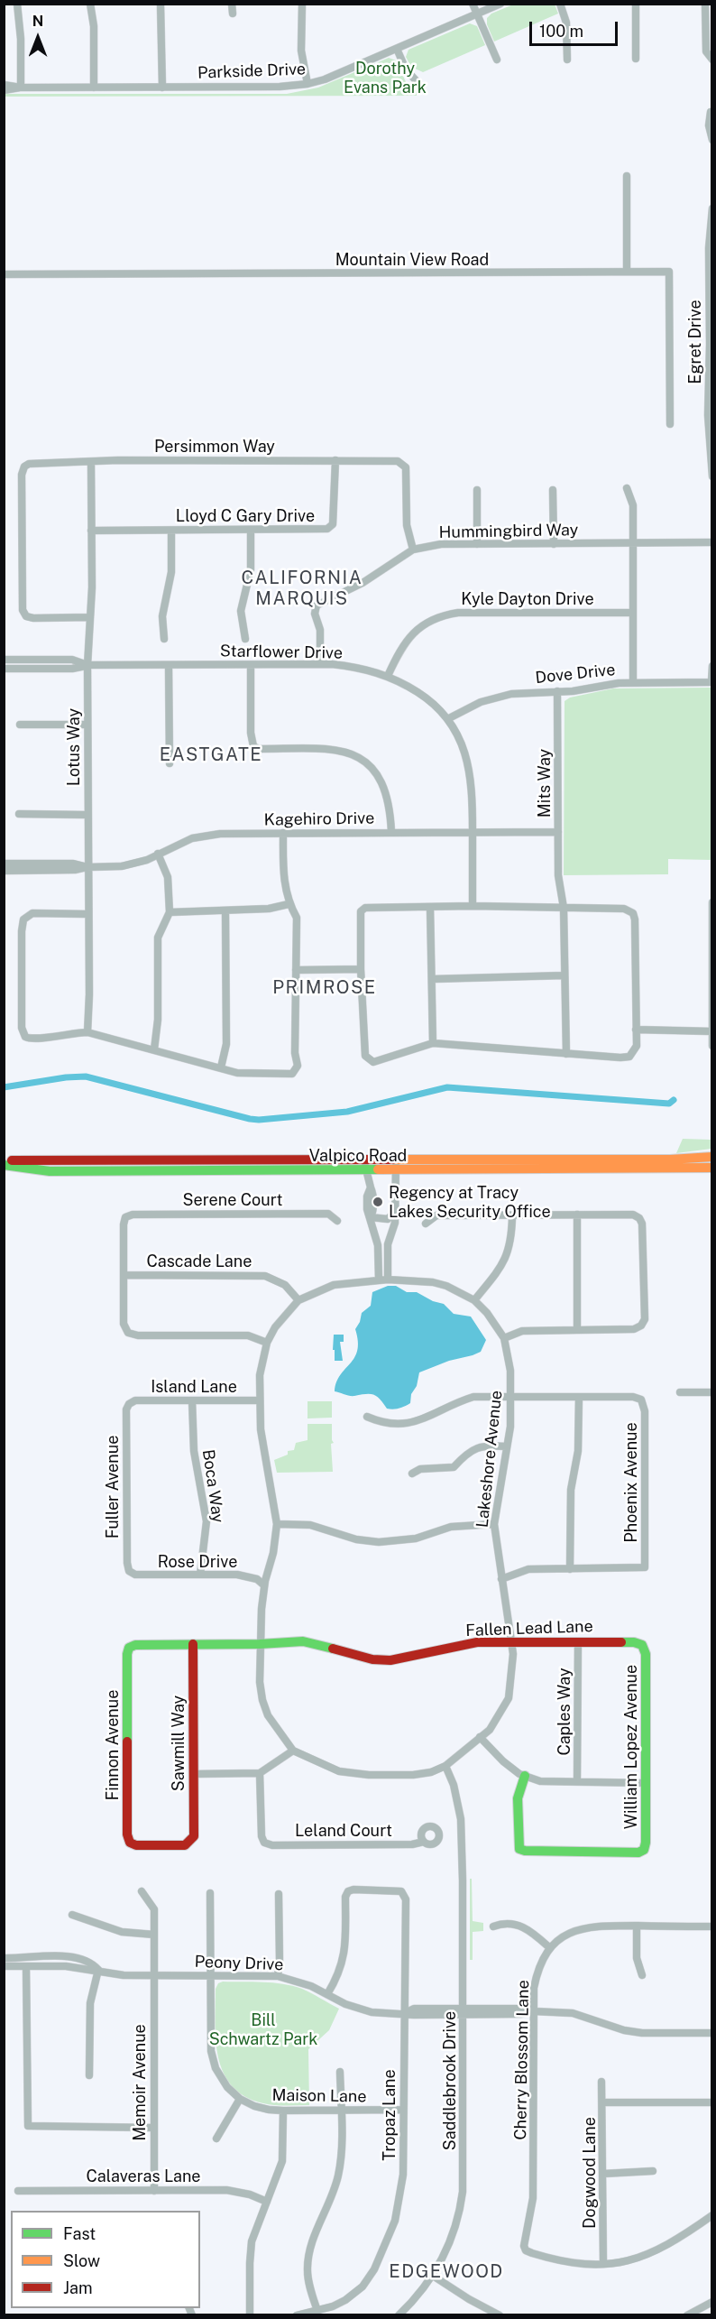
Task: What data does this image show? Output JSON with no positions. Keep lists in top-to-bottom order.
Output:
{
  "streets": {
    "main road": [
      "Valpico Road",
      "Fallen Lead Lane",
      "Sawmill Way",
      "Finnon Avenue",
      "William Lopez Avenue"
    ],
    "street": [
      "Parkside Drive",
      "Mountain View Road",
      "Egret Drive",
      "Persimmon Way",
      "Lloyd C Gary Drive",
      "Hummingbird Way",
      "Kyle Dayton Drive",
      "Starflower Drive",
      "Dove Drive",
      "Lotus Way",
      "Mits Way",
      "Kagehiro Drive",
      "Serene Court",
      "Cascade Lane",
      "Island Lane",
      "Lakeshore Avenue",
      "Phoenix Avenue",
      "Boca Way",
      "Fuller Avenue",
      "Rose Drive",
      "Caples Way",
      "Leland Court",
      "Peony Drive",
      "Cherry Blossom Lane",
      "Saddlebrook Drive",
      "Memoir Avenue",
      "Maison Lane",
      "Tropaz Lane",
      "Dogwood Lane",
      "Calaveras Lane"
    ]
  },
  "crossings": [
    ["Persimmon Way", "Lloyd C Gary Drive"],
    ["Persimmon Way", "Hummingbird Way"],
    ["Persimmon Way", "Lotus Way"],
    ["Lloyd C Gary Drive", "Lotus Way"],
    ["Hummingbird Way", "Starflower Drive"],
    ["Kyle Dayton Drive", "Starflower Drive"],
    ["Starflower Drive", "Dove Drive"],
    ["Starflower Drive", "Lotus Way"],
    ["Starflower Drive", "Kagehiro Drive"],
    ["Dove Drive", "Mits Way"],
    ["Lotus Way", "Kagehiro Drive"],
    ["Mits Way", "Kagehiro Drive"],
    ["Serene Court", "Cascade Lane"],
    ["Cascade Lane", "Lakeshore Avenue"],
    ["Island Lane", "Boca Way"],
    ["Island Lane", "Fuller Avenue"],
    ["Lakeshore Avenue", "Fallen Lead Lane"],
    ["Lakeshore Avenue", "Saddlebrook Drive"],
    ["Boca Way", "Rose Drive"],
    ["Fuller Avenue", "Rose Drive"],
    ["Fallen Lead Lane", "Caples Way"],
    ["Fallen Lead Lane", "Sawmill Way"],
    ["Fallen Lead Lane", "Finnon Avenue"],
    ["Fallen Lead Lane", "William Lopez Avenue"],
    ["Sawmill Way", "Finnon Avenue"],
    ["Peony Drive", "Cherry Blossom Lane"],
    ["Peony Drive", "Saddlebrook Drive"],
    ["Peony Drive", "Memoir Avenue"],
    ["Peony Drive", "Maison Lane"],
    ["Peony Drive", "Tropaz Lane"],
    ["Cherry Blossom Lane", "Dogwood Lane"],
    ["Memoir Avenue", "Calaveras Lane"],
    ["Maison Lane", "Tropaz Lane"]
  ],
  "districts": [
    "CALIFORNIA MARQUIS",
    "EASTGATE",
    "PRIMROSE",
    "EDGEWOOD"
  ],
  "parks": ["Dorothy Evans Park", "Bill Schwartz Park"],
  "places": ["Regency at Tracy Lakes Security Office"],
  "legend": ["Fast", "Slow", "Jam"],
  "scale_bar": "100 m",
  "north": "top"
}
